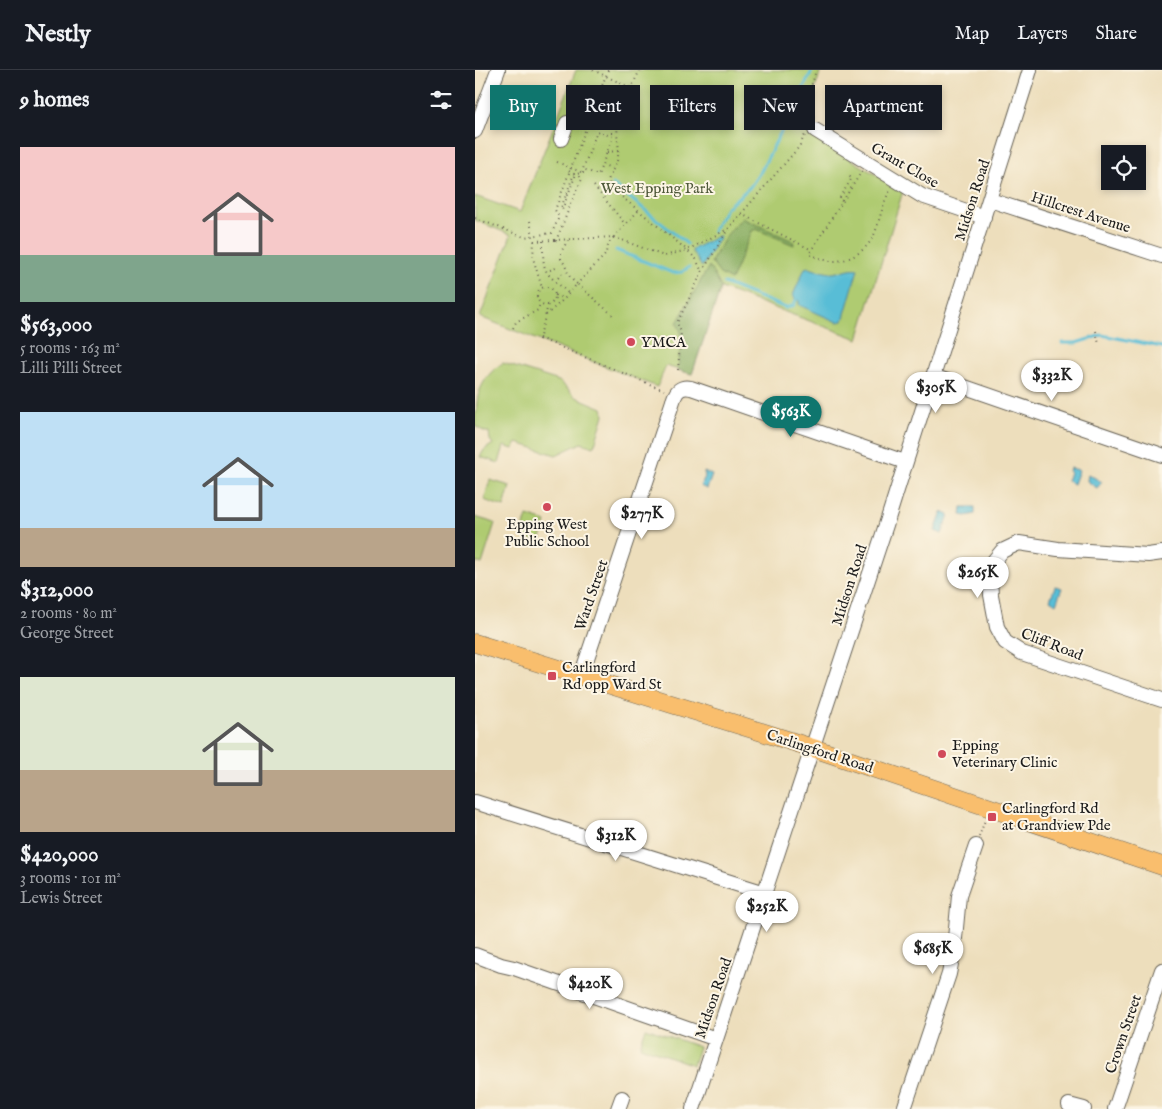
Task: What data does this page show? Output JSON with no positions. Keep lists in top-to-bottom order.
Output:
{
  "streets": {
    "main road": ["Carlingford Road"],
    "street": [
      "Grant Close",
      "Midson Road",
      "Hillcrest Avenue",
      "Ward Street",
      "Cliff Road",
      "Crown Street"
    ]
  },
  "crossings": [
    ["Grant Close", "Midson Road"],
    ["Midson Road", "Hillcrest Avenue"],
    ["Midson Road", "Carlingford Road"],
    ["Ward Street", "Carlingford Road"]
  ],
  "parks": ["West Epping Park"],
  "places": {
    "other": ["YMCA", "Epping West Public School", "Epping Veterinary Clinic"],
    "transit": ["Carlingford Rd opp Ward St", "Carlingford Rd at Grandview Pde"]
  },
  "page": {
    "header": "Nestly",
    "nav": ["Map", "Layers", "Share"],
    "heading": "9 homes",
    "chip": [
      "Buy",
      "Rent",
      "Filters",
      "New",
      "Apartment"
    ],
    "list": [
      {
        "name": "$563,000",
        "note": "5 rooms · 163 m² · Lilli Pilli Street"
      },
      {
        "name": "$312,000",
        "note": "2 rooms · 80 m² · George Street"
      },
      {
        "name": "$420,000",
        "note": "3 rooms · 101 m² · Lewis Street"
      }
    ],
    "price": [
      "$332K",
      "$305K",
      "$563K",
      "$277K",
      "$265K",
      "$312K",
      "$252K",
      "$685K",
      "$420K"
    ]
  }
}
